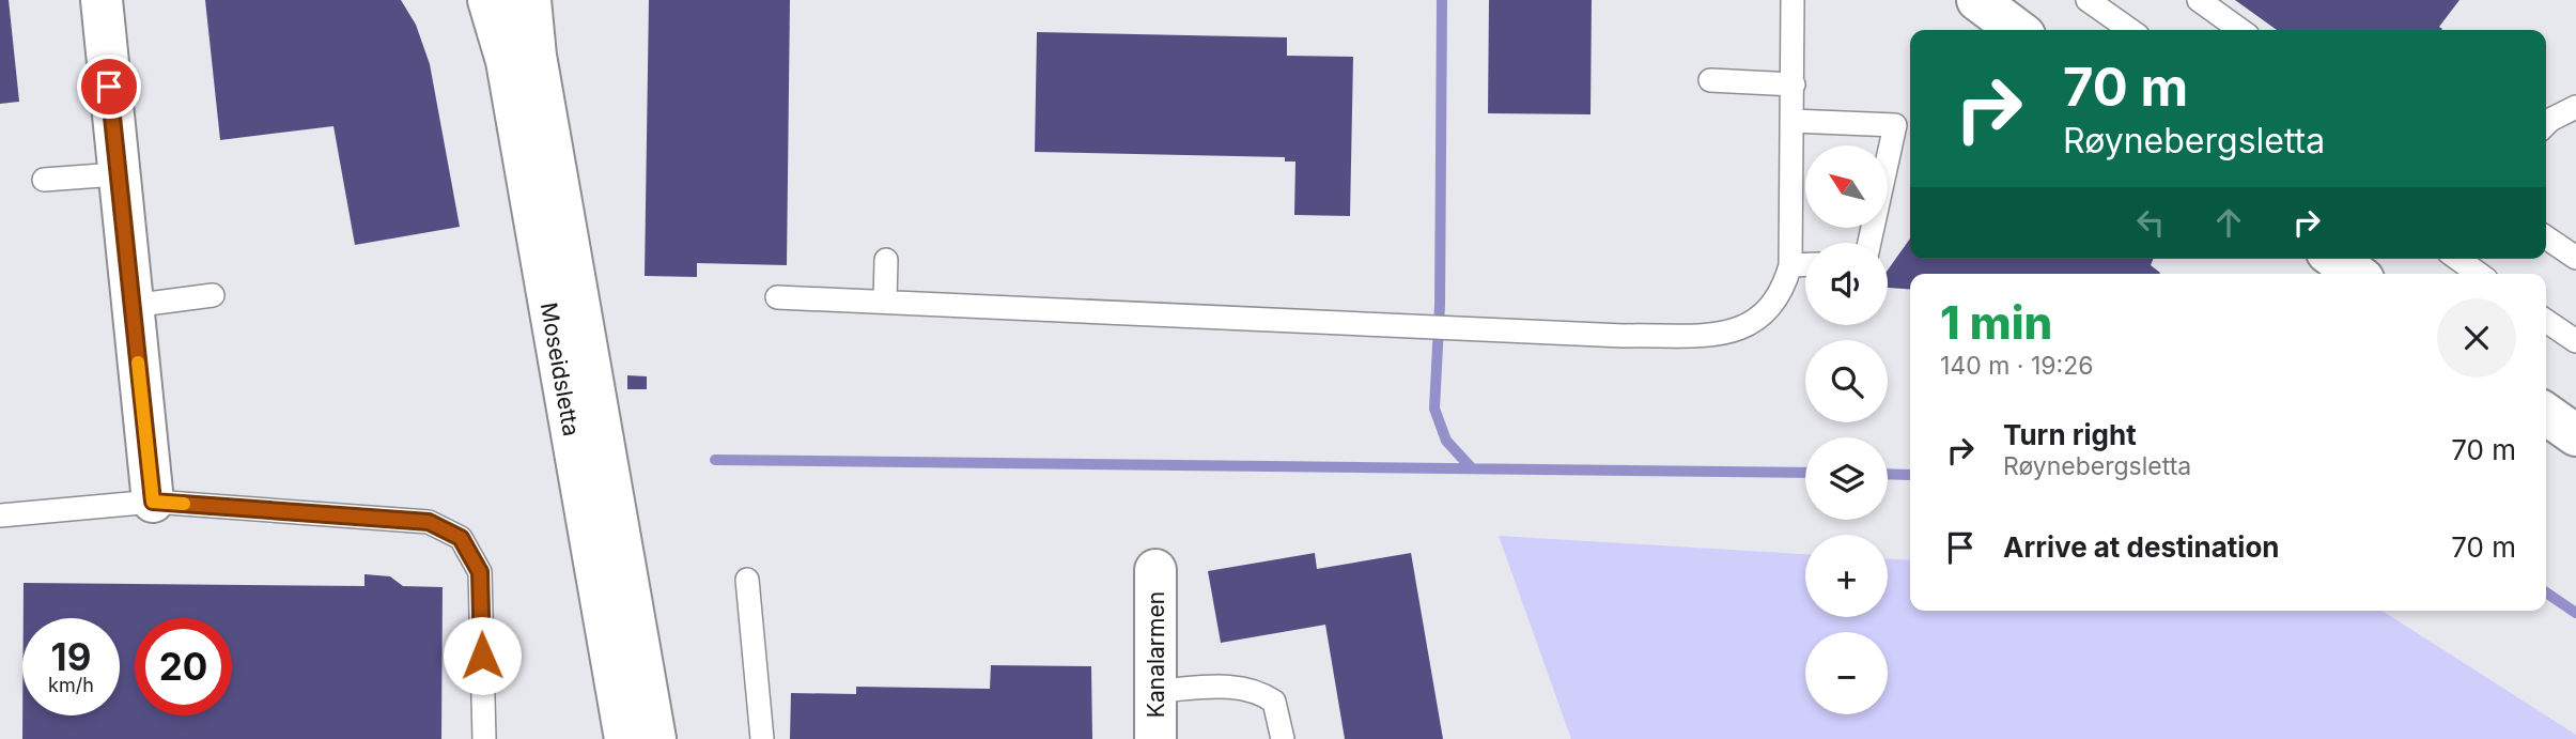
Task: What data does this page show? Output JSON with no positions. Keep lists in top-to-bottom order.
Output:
{
  "streets": {
    "street": ["Moseidsletta", "Kanalarmen"]
  },
  "north": "top left",
  "page": {
    "turn": ["70 m", "Røynebergsletta"],
    "map_buttons": ["+", "−"],
    "heading": ["1 min", "140 m · 19:26"],
    "list": [
      {
        "name": "Turn right",
        "note": "Røynebergsletta",
        "value": "70 m"
      },
      {
        "name": "Arrive at destination",
        "value": "70 m"
      }
    ],
    "speed": "19 km/h",
    "limit": "20"
  }
}
